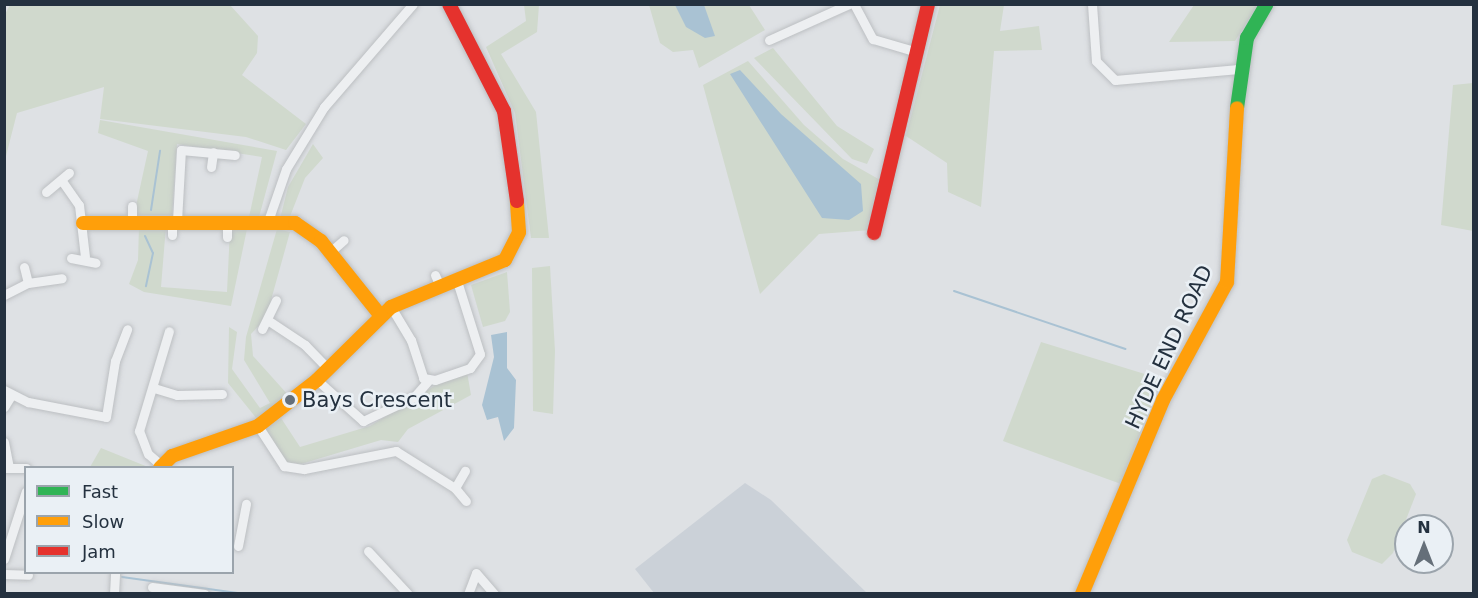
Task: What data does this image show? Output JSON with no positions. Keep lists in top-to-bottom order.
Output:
{
  "streets": {
    "street": ["HYDE END ROAD"]
  },
  "places": ["Bays Crescent"],
  "legend": ["Fast", "Slow", "Jam"],
  "north": "top"
}
